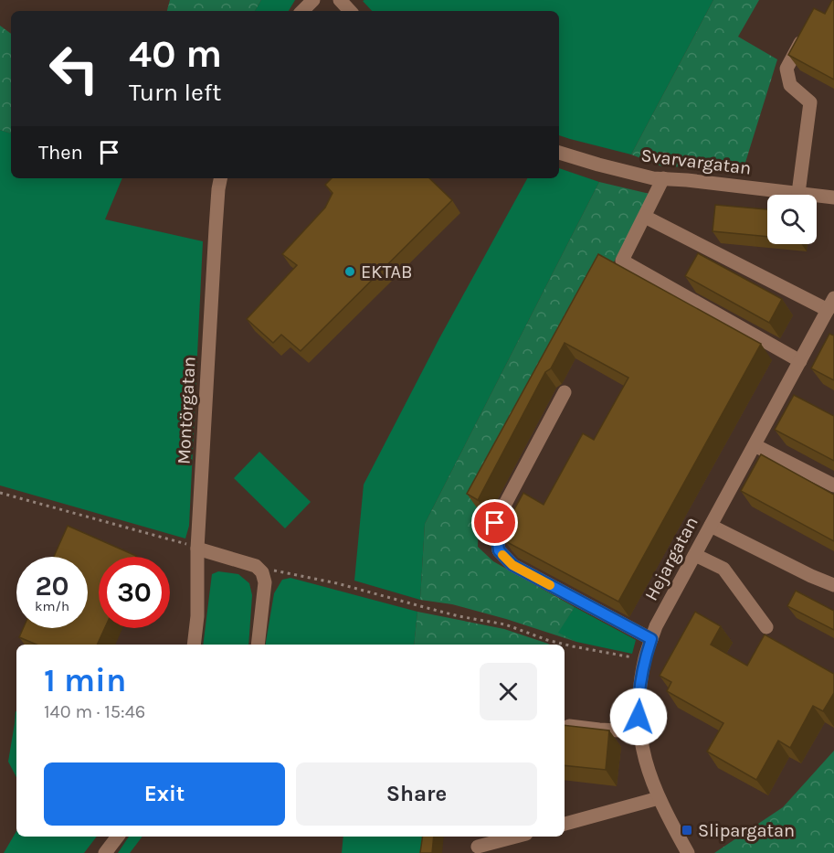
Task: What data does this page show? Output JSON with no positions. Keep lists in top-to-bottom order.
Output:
{
  "streets": {
    "street": ["Svarvargatan", "Montörgatan", "Hejargatan"]
  },
  "places": {
    "other": ["EKTAB"],
    "transit": ["Slipargatan"]
  },
  "page": {
    "turn": ["40 m", "Turn left"],
    "then": "Then",
    "speed": "20 km/h",
    "limit": "30",
    "heading": ["1 min", "140 m · 15:46"],
    "buttons": ["Exit", "Share"]
  }
}
